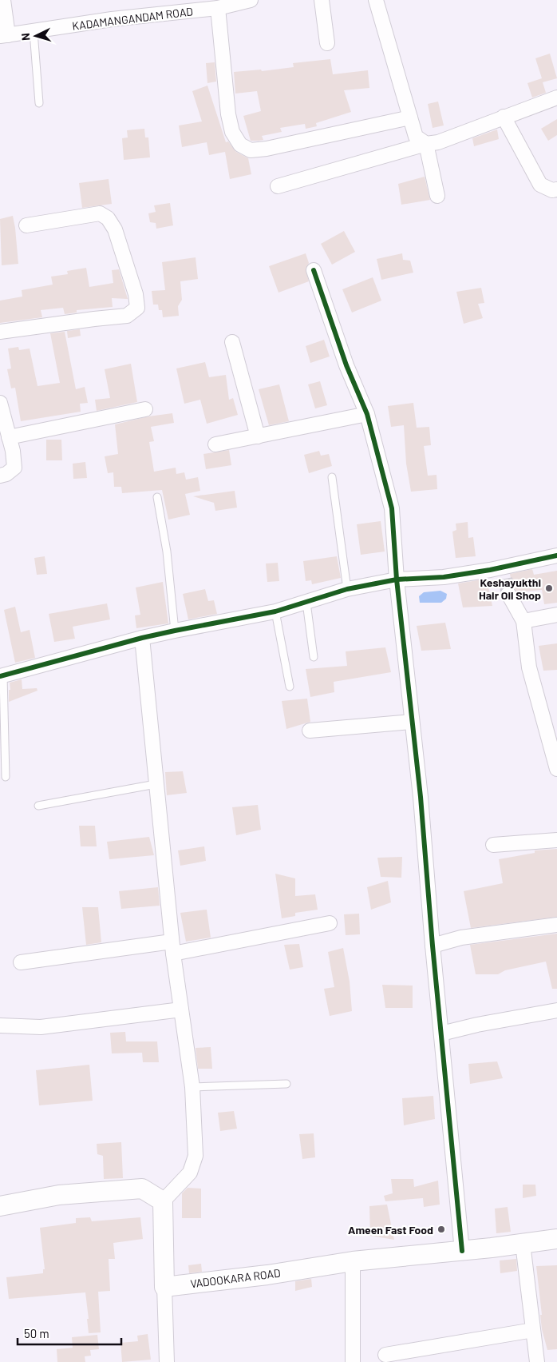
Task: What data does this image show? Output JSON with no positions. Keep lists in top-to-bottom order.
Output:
{
  "streets": {
    "main road": ["VADOOKARA ROAD"],
    "street": ["KADAMANGANDAM ROAD"]
  },
  "places": ["Keshayukthi Hair Oil Shop", "Ameen Fast Food"],
  "scale_bar": "50 m",
  "north": "left"
}
